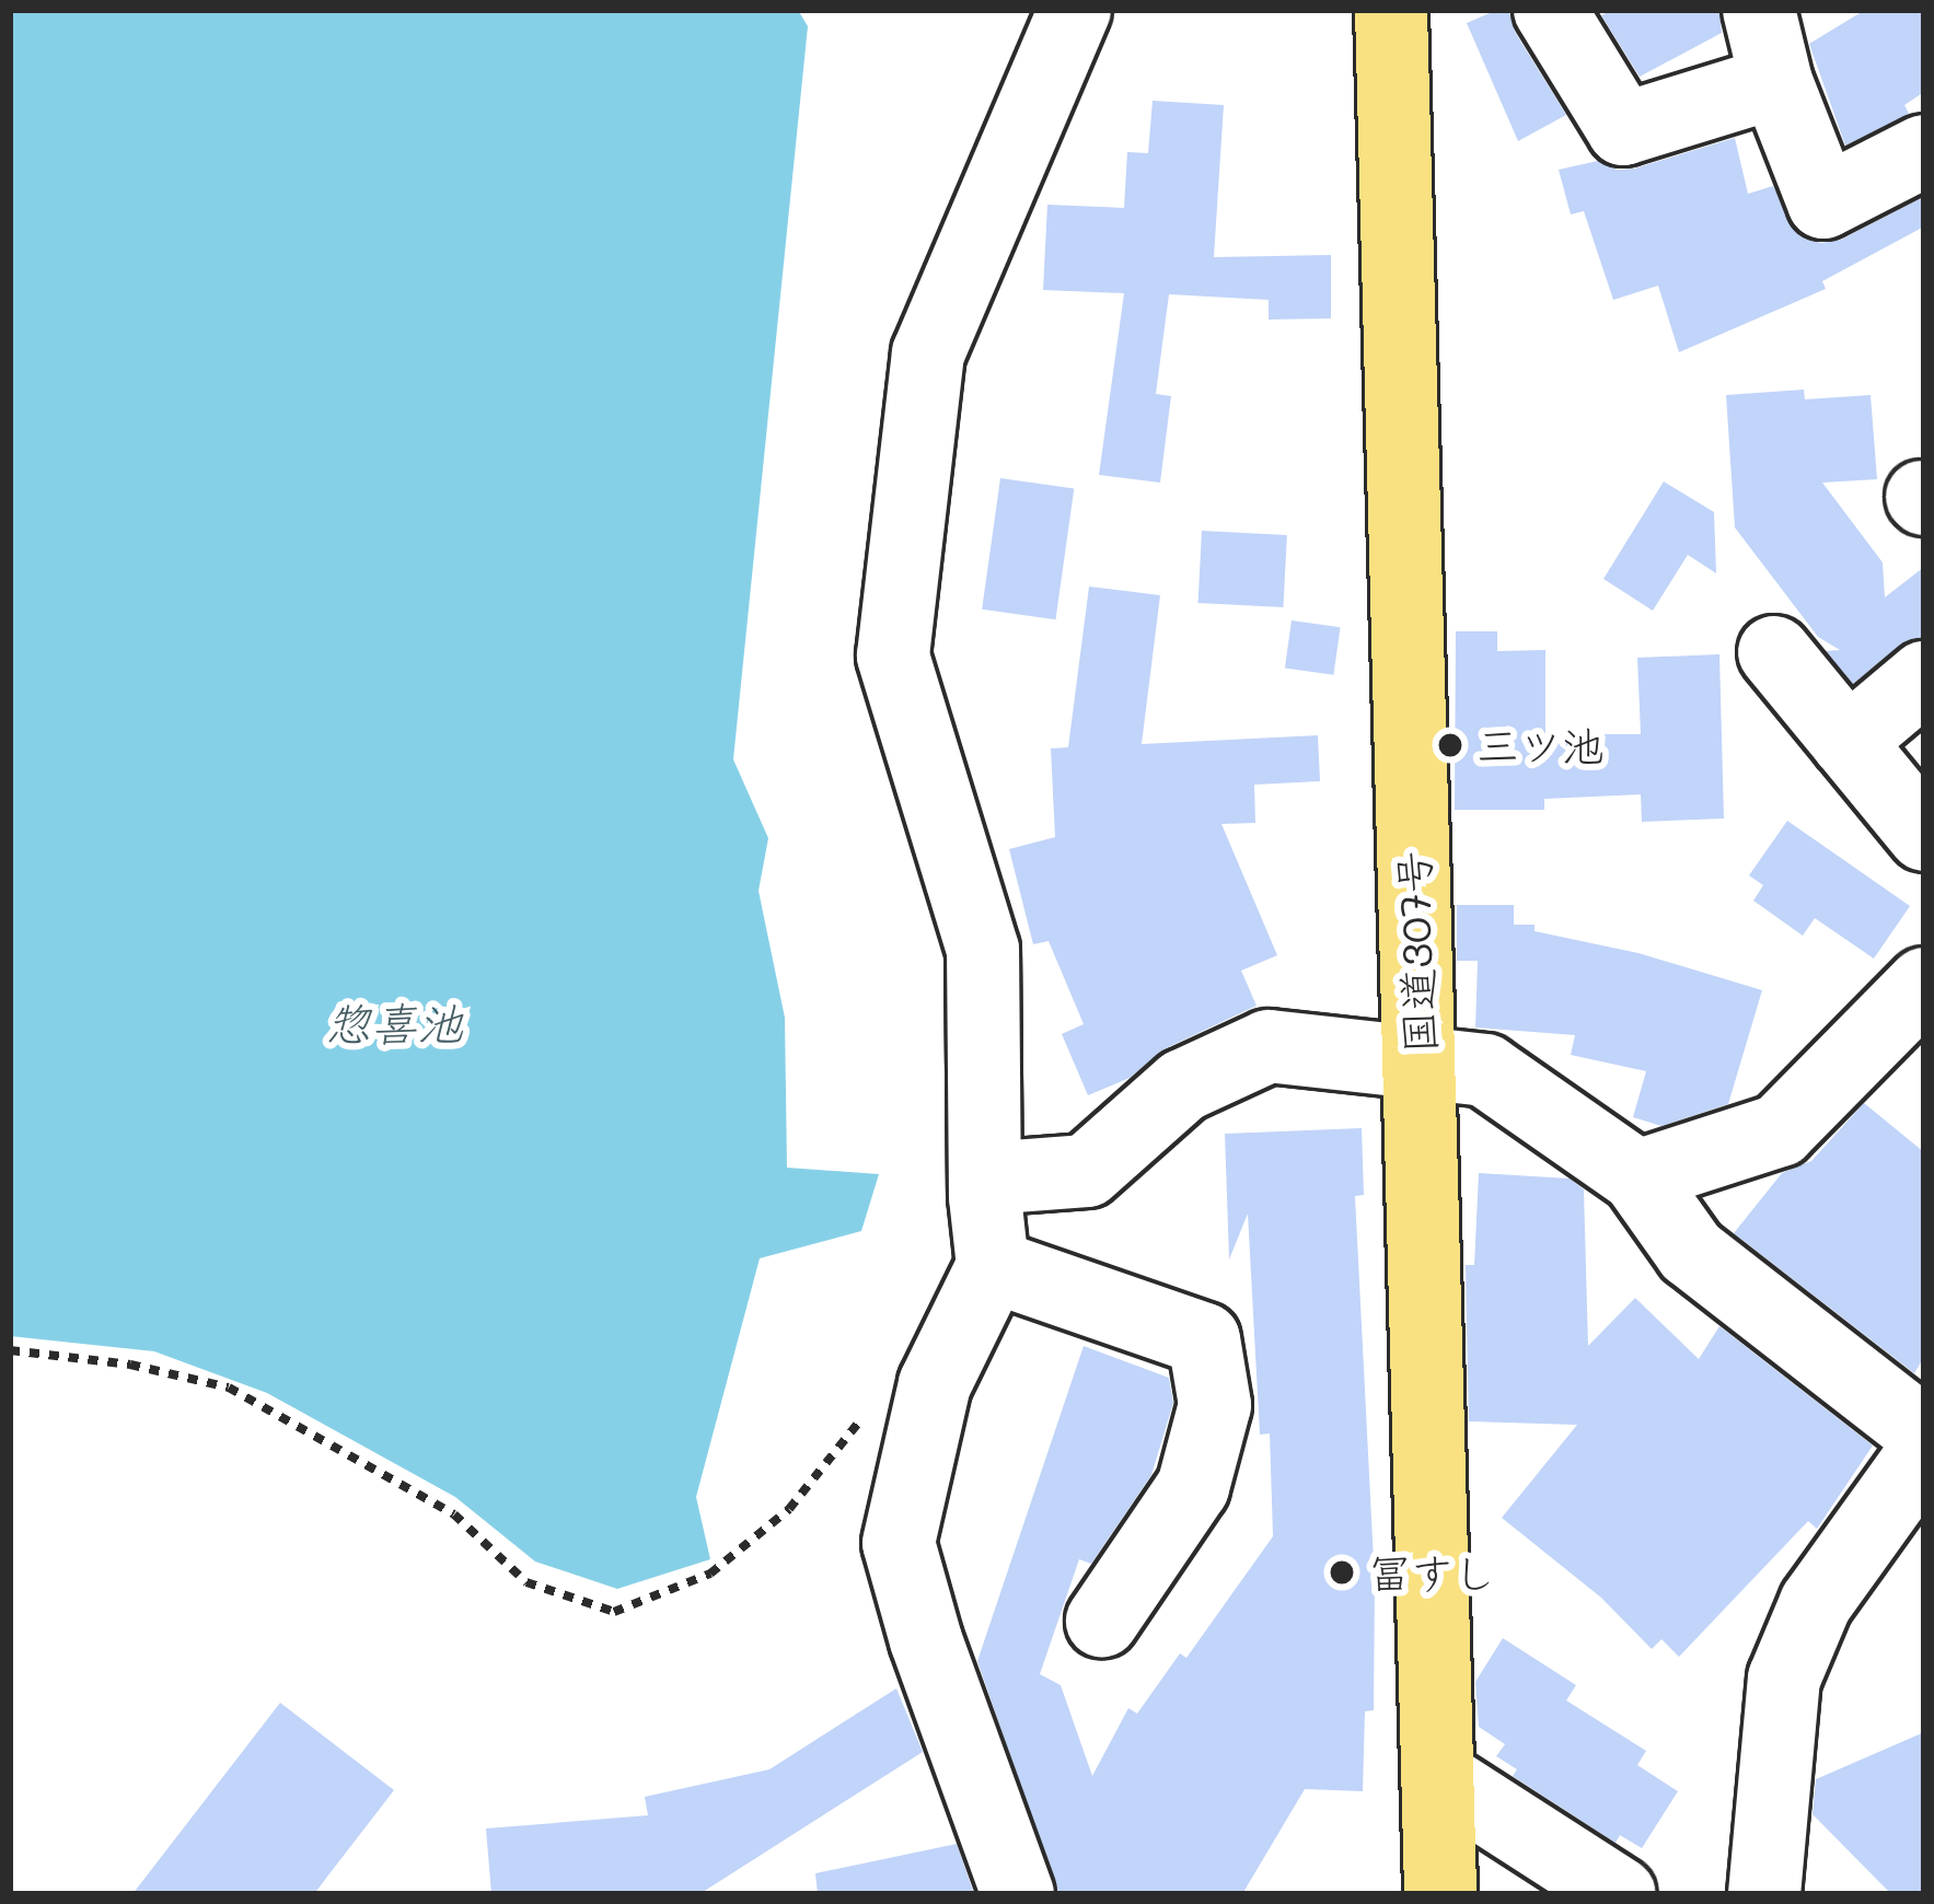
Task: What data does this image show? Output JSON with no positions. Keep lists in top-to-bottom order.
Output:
{
  "streets": {
    "highway": ["国道307号"]
  },
  "water": ["惣喜池"],
  "places": ["三ツ池", "冨すし"]
}
